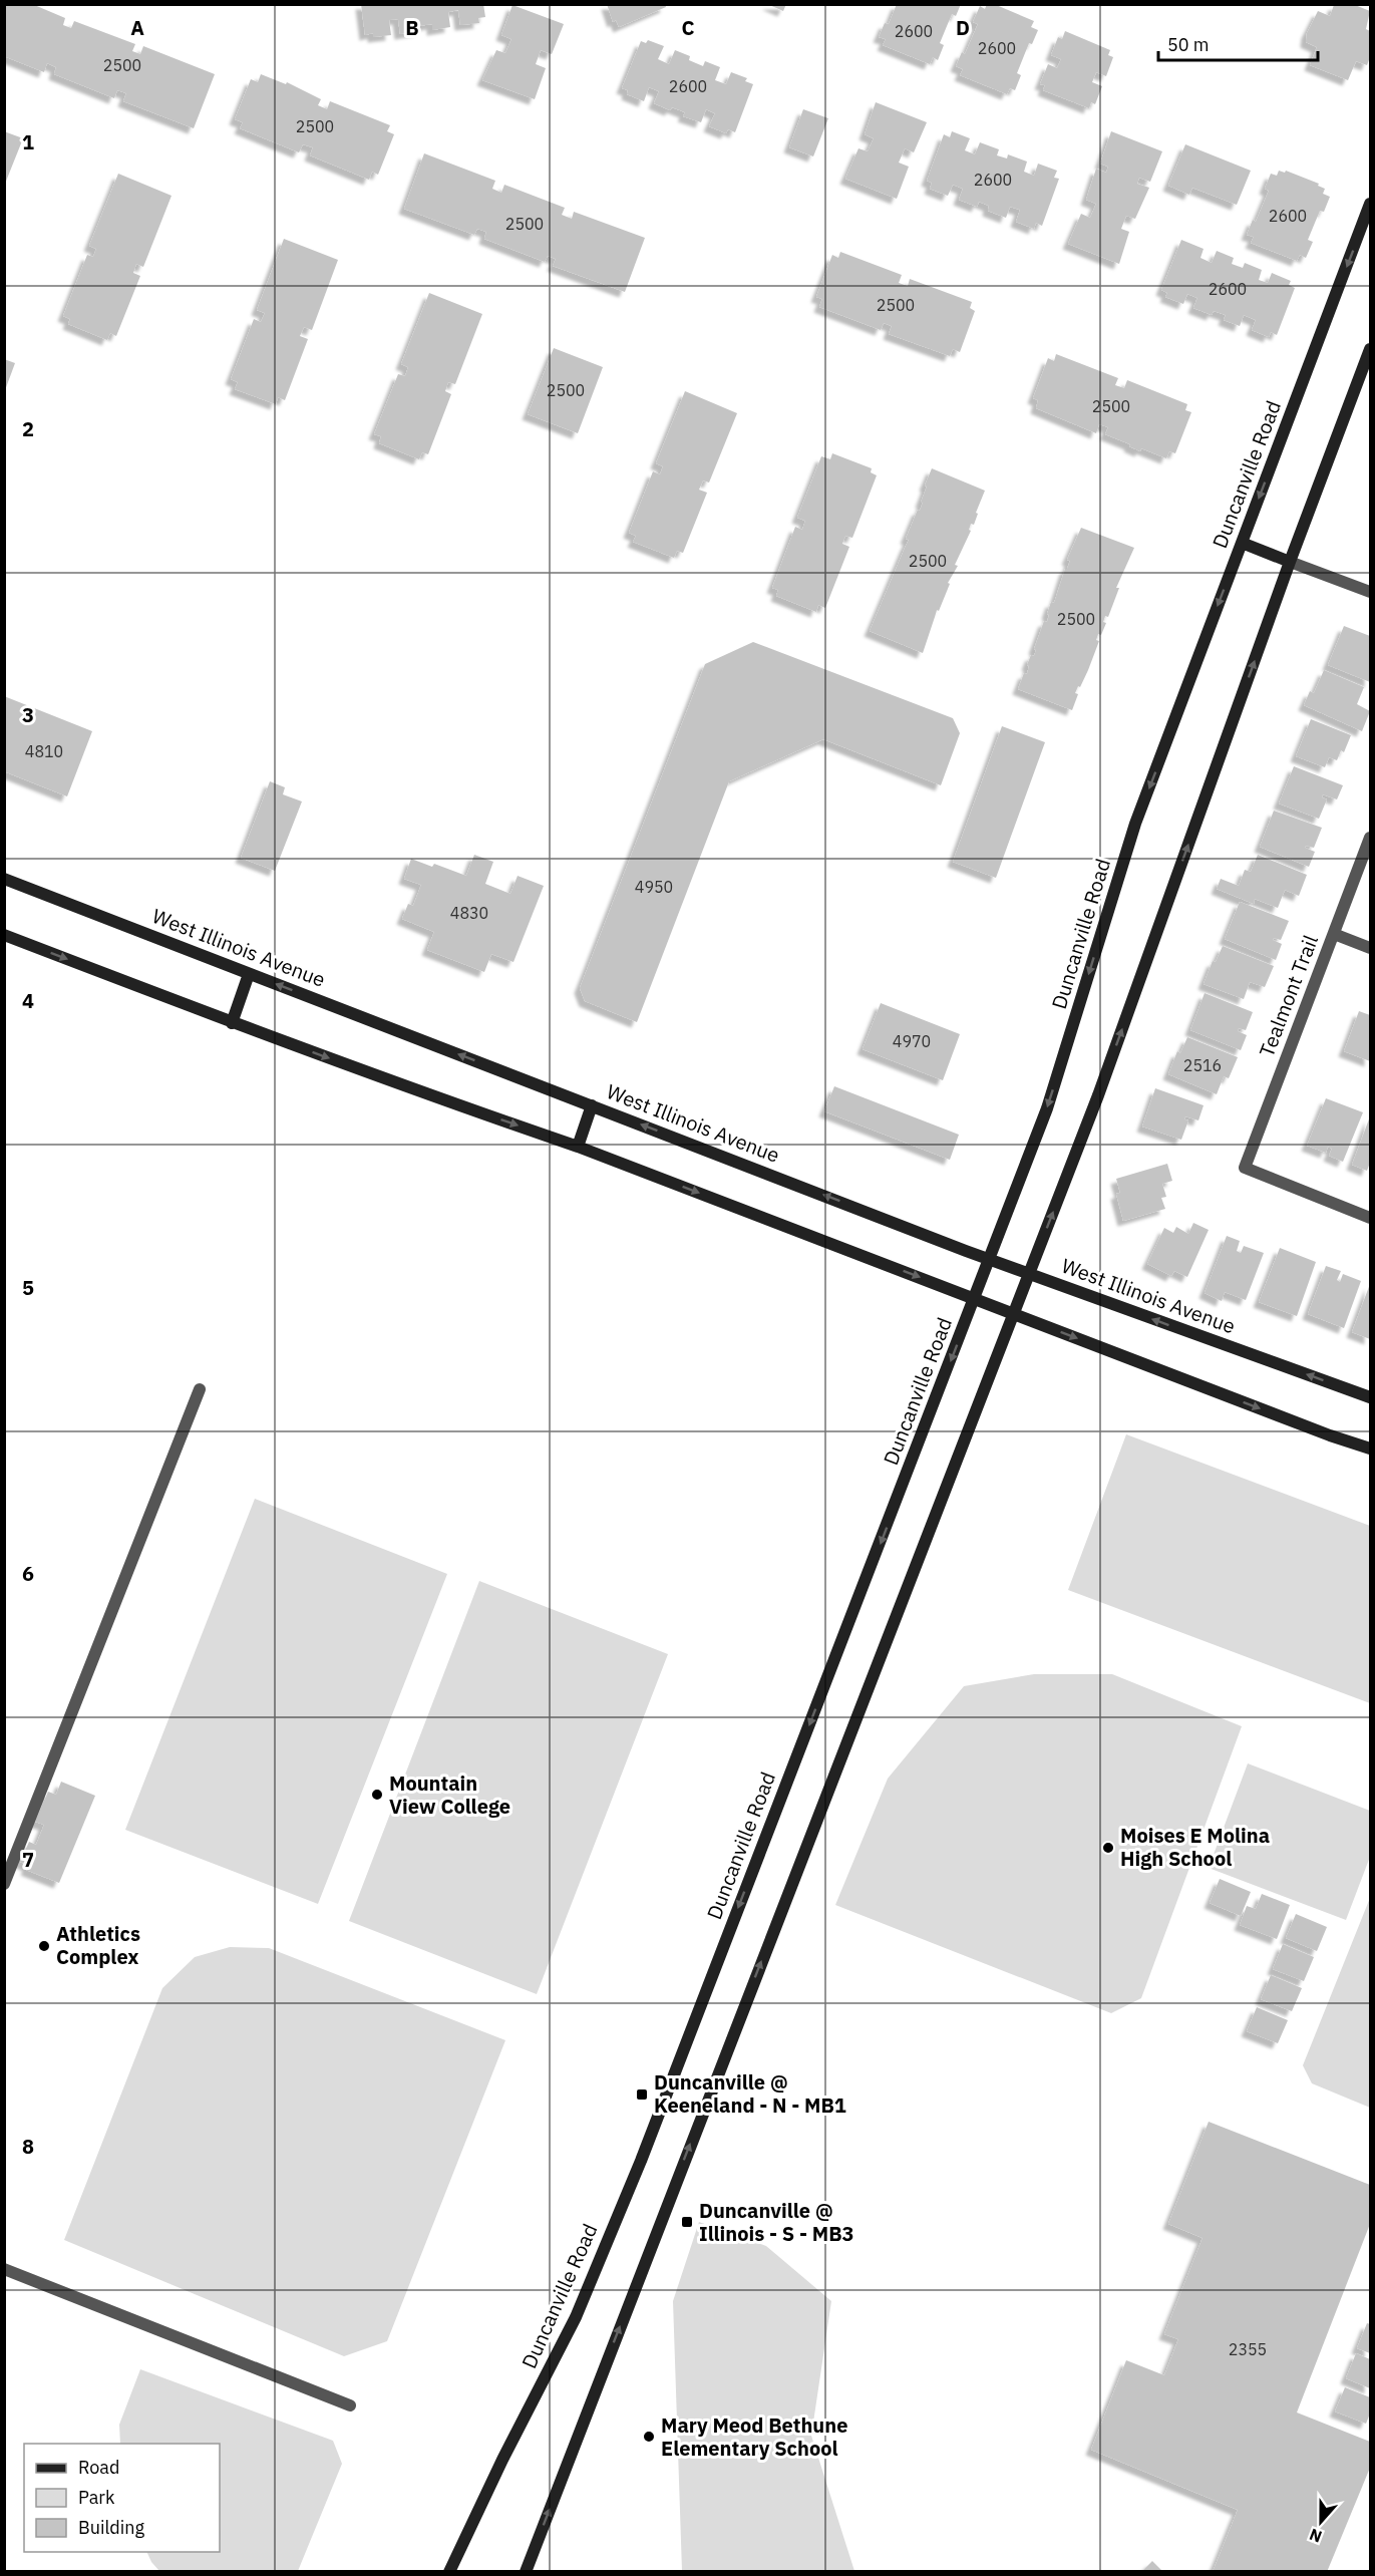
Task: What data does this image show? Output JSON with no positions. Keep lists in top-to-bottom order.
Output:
{
  "streets": {
    "main road": ["Duncanville Road", "West Illinois Avenue"],
    "street": ["Tealmont Trail"]
  },
  "crossings": [
    ["Duncanville Road", "West Illinois Avenue"]
  ],
  "places": {
    "other": [
      "Mountain View College",
      "Moises E Molina High School",
      "Athletics Complex",
      "Mary Meod Bethune Elementary School"
    ],
    "transit": ["Duncanville @ Keeneland - N - MB1", "Duncanville @ Illinois - S - MB3"]
  },
  "house_numbers": [
    "2600",
    "2600",
    "2500",
    "2600",
    "2500",
    "2600",
    "2600",
    "2500",
    "2600",
    "2500",
    "2500",
    "2500",
    "2500",
    "2500",
    "4810",
    "4950",
    "4830",
    "4970",
    "2516",
    "2355"
  ],
  "legend": ["Road", "Park", "Building"],
  "scale_bar": "50 m",
  "north": "bottom",
  "grid": {
    "columns": [
      "A",
      "B",
      "C",
      "D"
    ],
    "rows": [
      "1",
      "2",
      "3",
      "4",
      "5",
      "6",
      "7",
      "8"
    ]
  }
}
